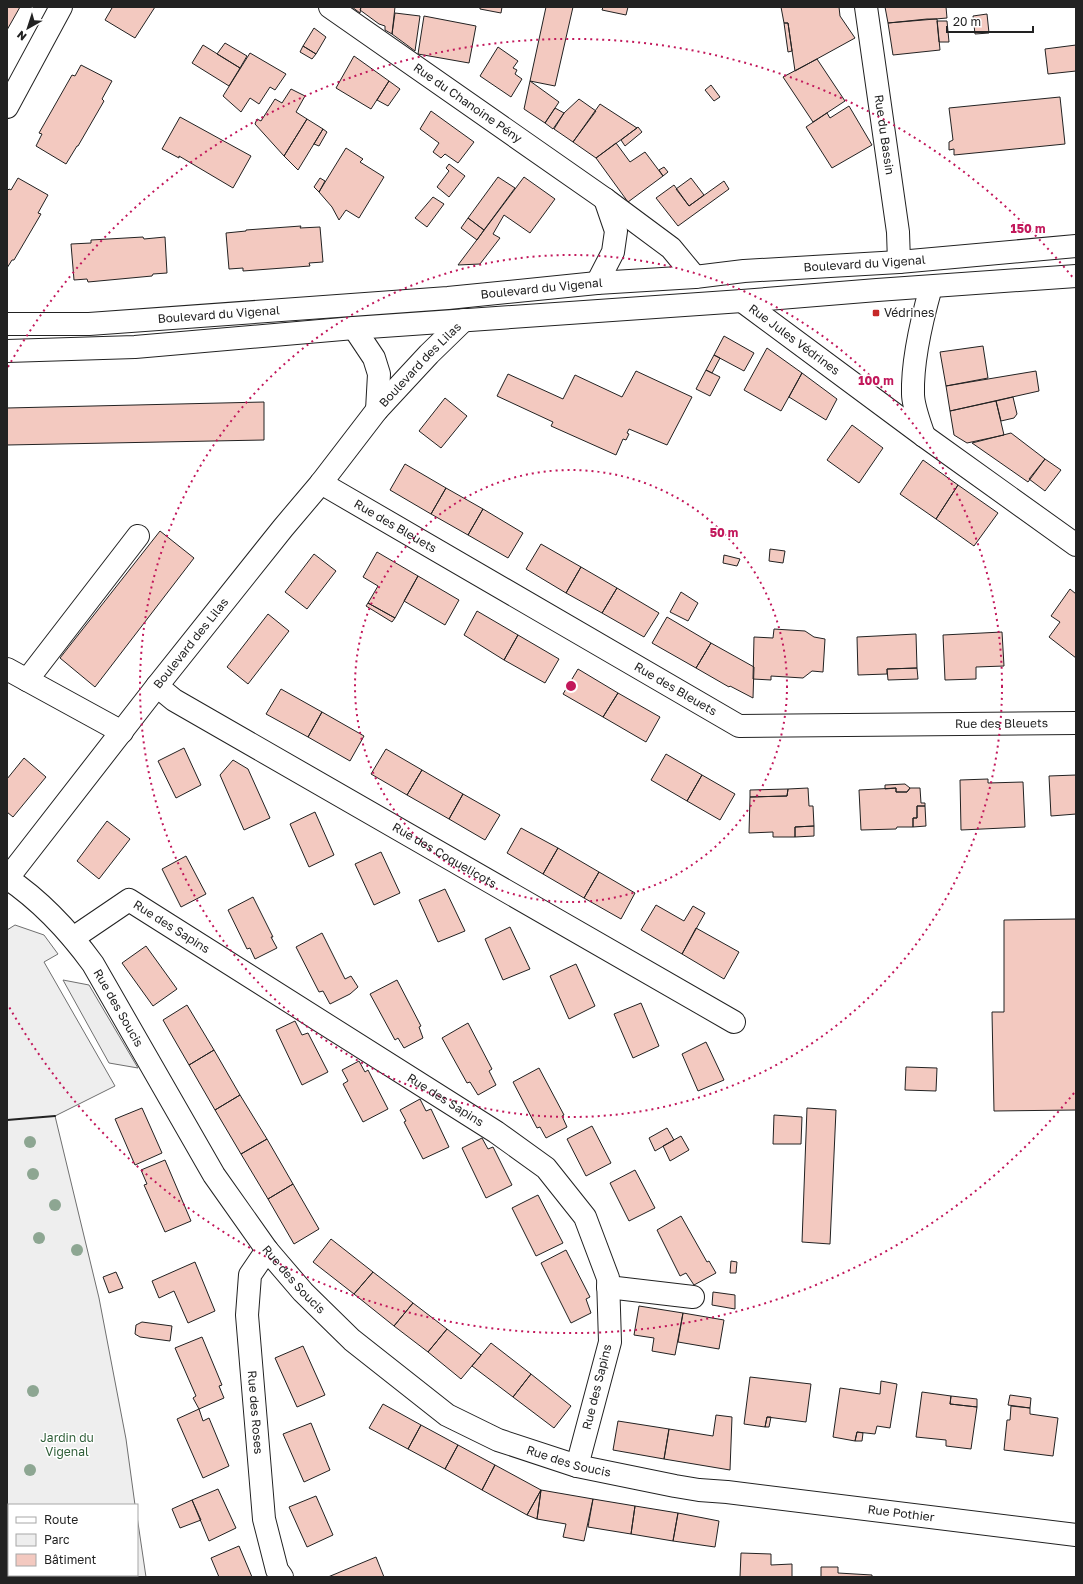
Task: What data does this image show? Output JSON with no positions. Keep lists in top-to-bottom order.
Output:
{
  "streets": {
    "street": [
      "Rue du Chanoine Pény",
      "Rue du Bassin",
      "Boulevard du Vigenal",
      "Rue Jules Védrines",
      "Boulevard des Lilas",
      "Rue des Bleuets",
      "Rue des Coquelicots",
      "Rue des Sapins",
      "Rue des Soucis",
      "Rue des Roses",
      "Rue Pothier"
    ]
  },
  "crossings": [
    ["Rue du Chanoine Pény", "Boulevard du Vigenal"],
    ["Rue du Bassin", "Boulevard du Vigenal"],
    ["Boulevard du Vigenal", "Rue Jules Védrines"],
    ["Boulevard du Vigenal", "Boulevard des Lilas"],
    ["Boulevard des Lilas", "Rue des Bleuets"],
    ["Boulevard des Lilas", "Rue des Coquelicots"],
    ["Boulevard des Lilas", "Rue des Soucis"],
    ["Rue des Sapins", "Rue des Soucis"],
    ["Rue des Soucis", "Rue des Roses"],
    ["Rue des Soucis", "Rue Pothier"]
  ],
  "parks": ["Jardin du Vigenal"],
  "places": {
    "transit": ["Védrines"]
  },
  "legend": ["Route", "Parc", "Bâtiment"],
  "scale_bar": "20 m",
  "north": "bottom left",
  "rings": ["150 m", "100 m", "50 m"]
}
